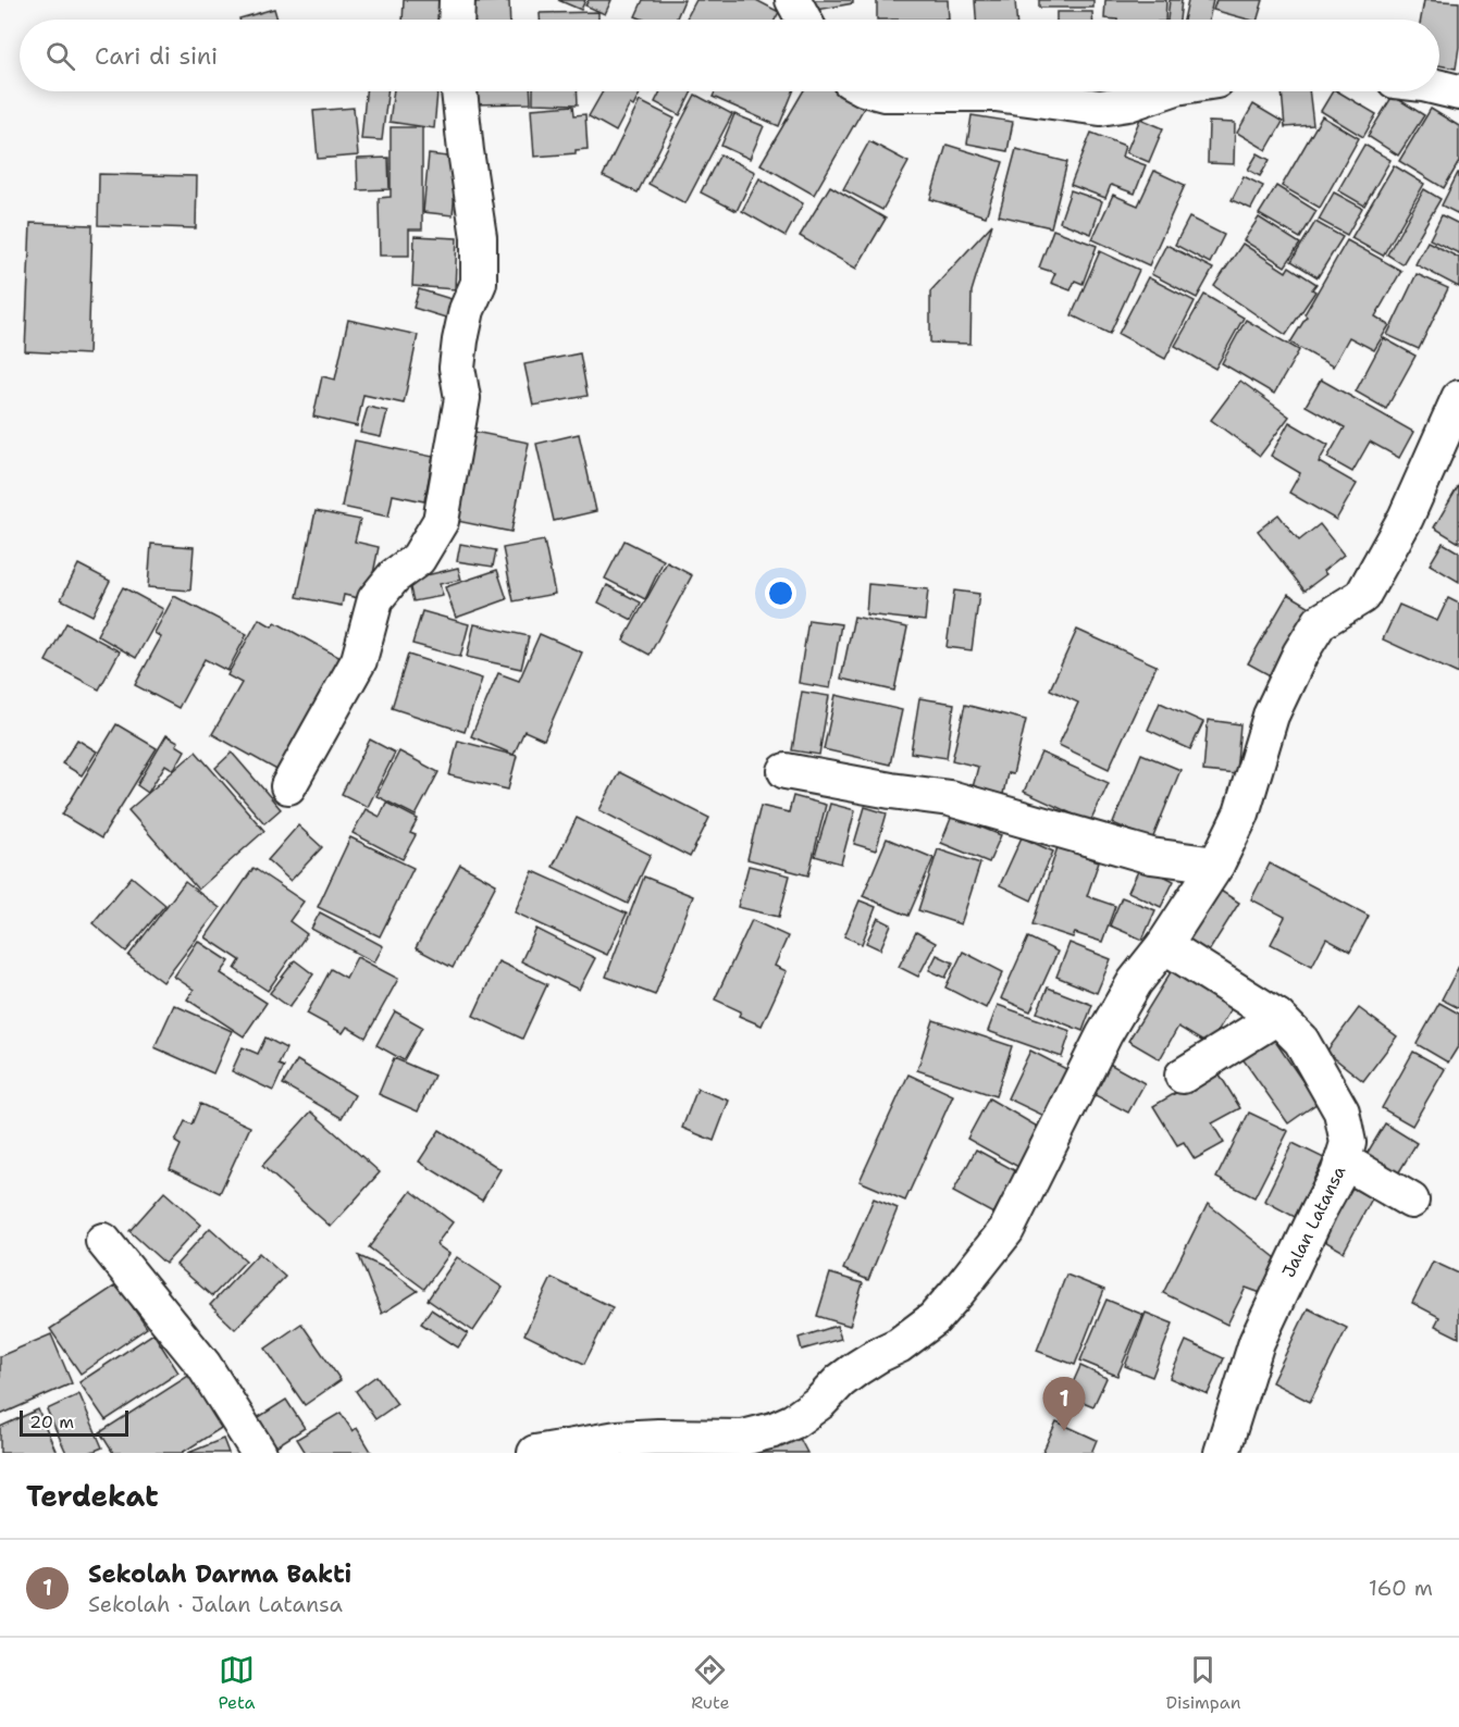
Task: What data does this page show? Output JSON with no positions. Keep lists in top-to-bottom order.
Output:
{
  "streets": {
    "street": ["Jalan Latansa"]
  },
  "scale_bar": "20 m",
  "page": {
    "search": "Cari di sini",
    "pins": "1",
    "scale": "20 m",
    "heading": "Terdekat",
    "list": [
      {
        "mark": "1",
        "name": "Sekolah Darma Bakti",
        "note": "Sekolah · Jalan Latansa",
        "value": "160 m"
      }
    ],
    "nav": ["Peta", "Rute", "Disimpan"]
  }
}
